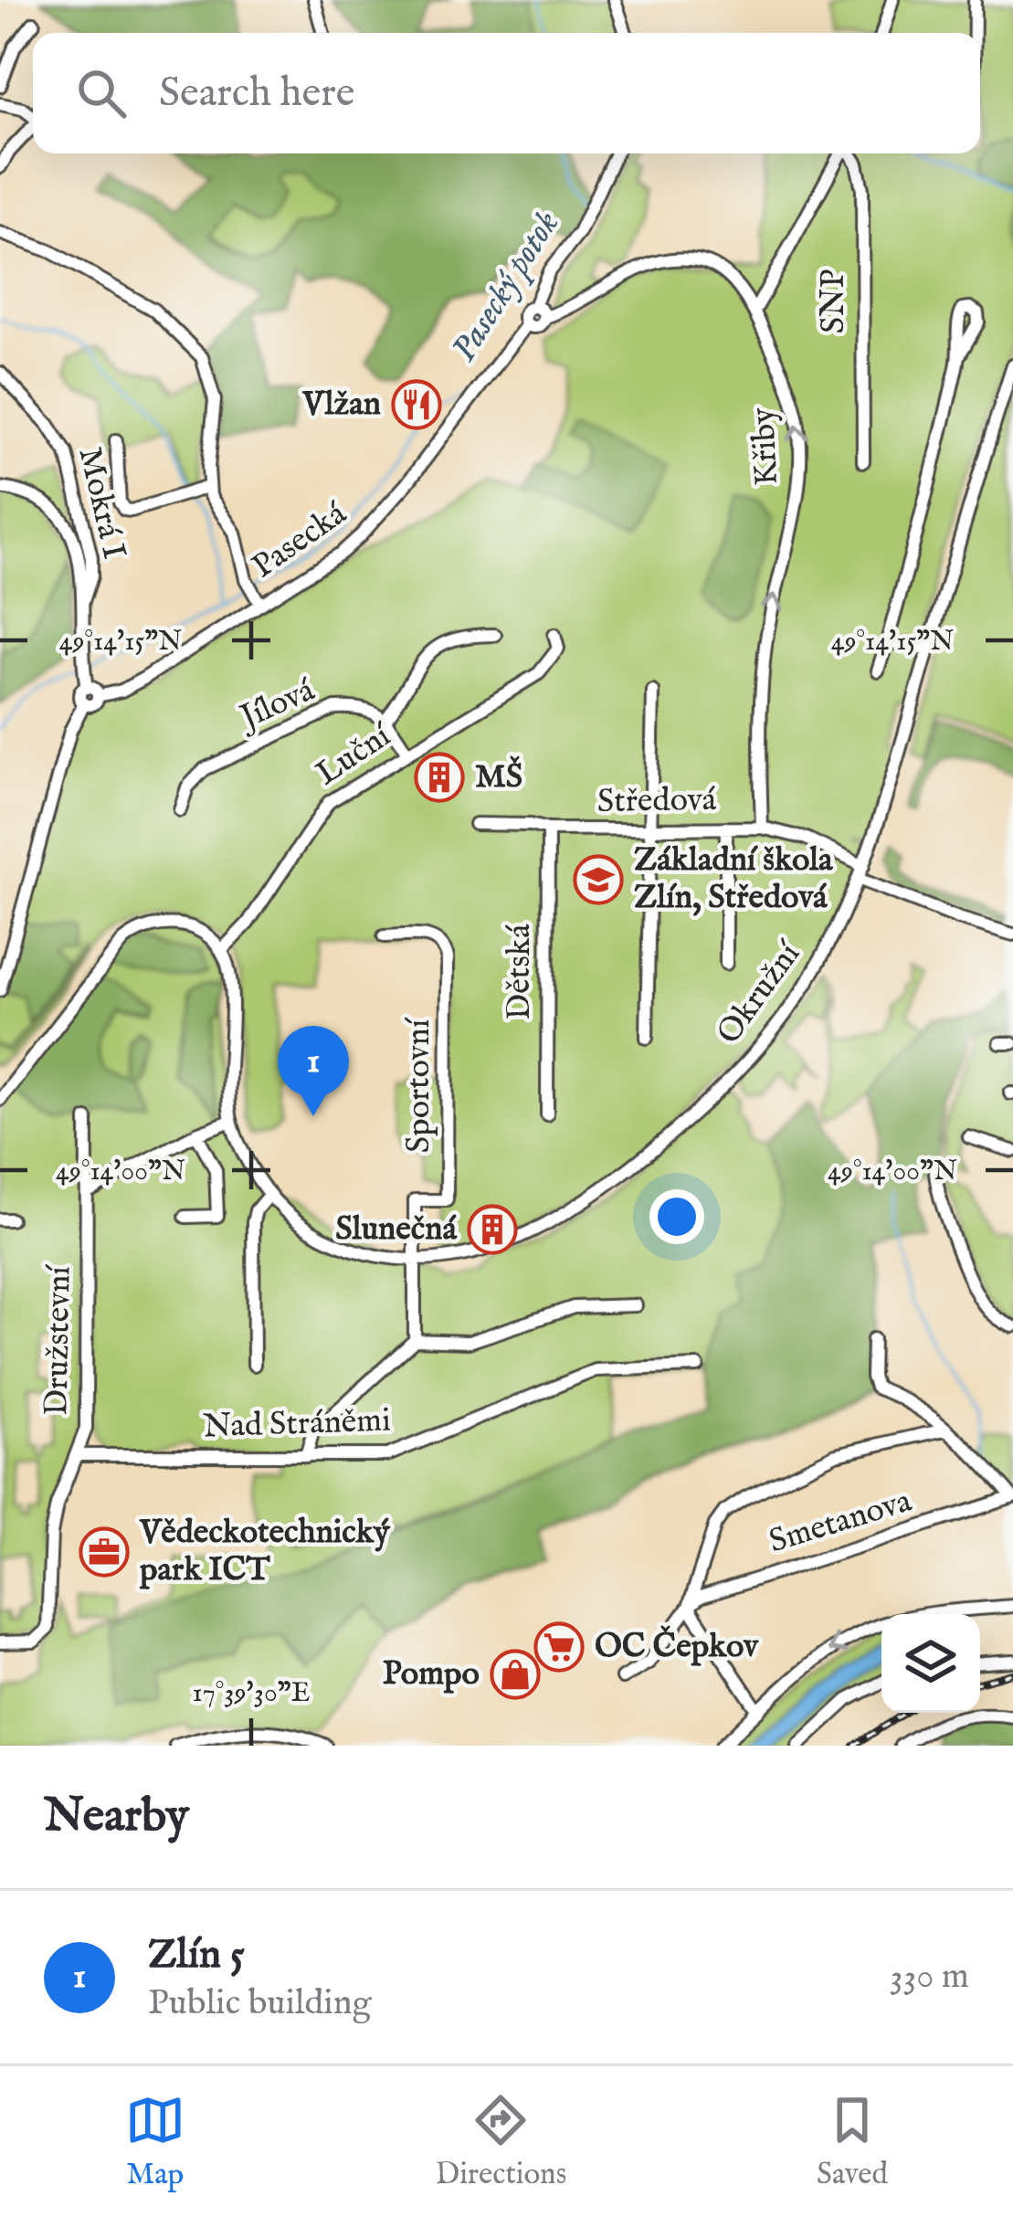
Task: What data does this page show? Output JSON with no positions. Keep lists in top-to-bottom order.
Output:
{
  "streets": {
    "street": [
      "SNP",
      "Křiby",
      "Mokrá I",
      "Pasecká",
      "Jílová",
      "Luční",
      "Středová",
      "Dětská",
      "Okružní",
      "Sportovní",
      "Družstevní",
      "Nad Stráněmi",
      "Smetanova"
    ]
  },
  "crossings": [
    ["Křiby", "Pasecká"],
    ["Křiby", "Středová"],
    ["Luční", "Okružní"],
    ["Středová", "Dětská"],
    ["Středová", "Okružní"],
    ["Okružní", "Sportovní"],
    ["Družstevní", "Nad Stráněmi"]
  ],
  "one_way": ["Křiby"],
  "water": ["Pasecký potok"],
  "places": {
    "restaurant": ["Vlžan"],
    "building": ["MŠ", "Slunečná"],
    "school or university": ["Základní škola Zlín, Středová"],
    "office": ["Vědeckotechnický park ICT"],
    "supermarket": ["OC Čepkov"],
    "shop": ["Pompo"]
  },
  "page": {
    "search": "Search here",
    "pins": "1",
    "heading": "Nearby",
    "list": [
      {
        "mark": "1",
        "name": "Zlín 5",
        "note": "Public building",
        "value": "330 m"
      }
    ],
    "nav": ["Map", "Directions", "Saved"]
  },
  "coordinates": ["49°14'15\"N", "49°14'00\"N", "17°39'30\"E"]
}
